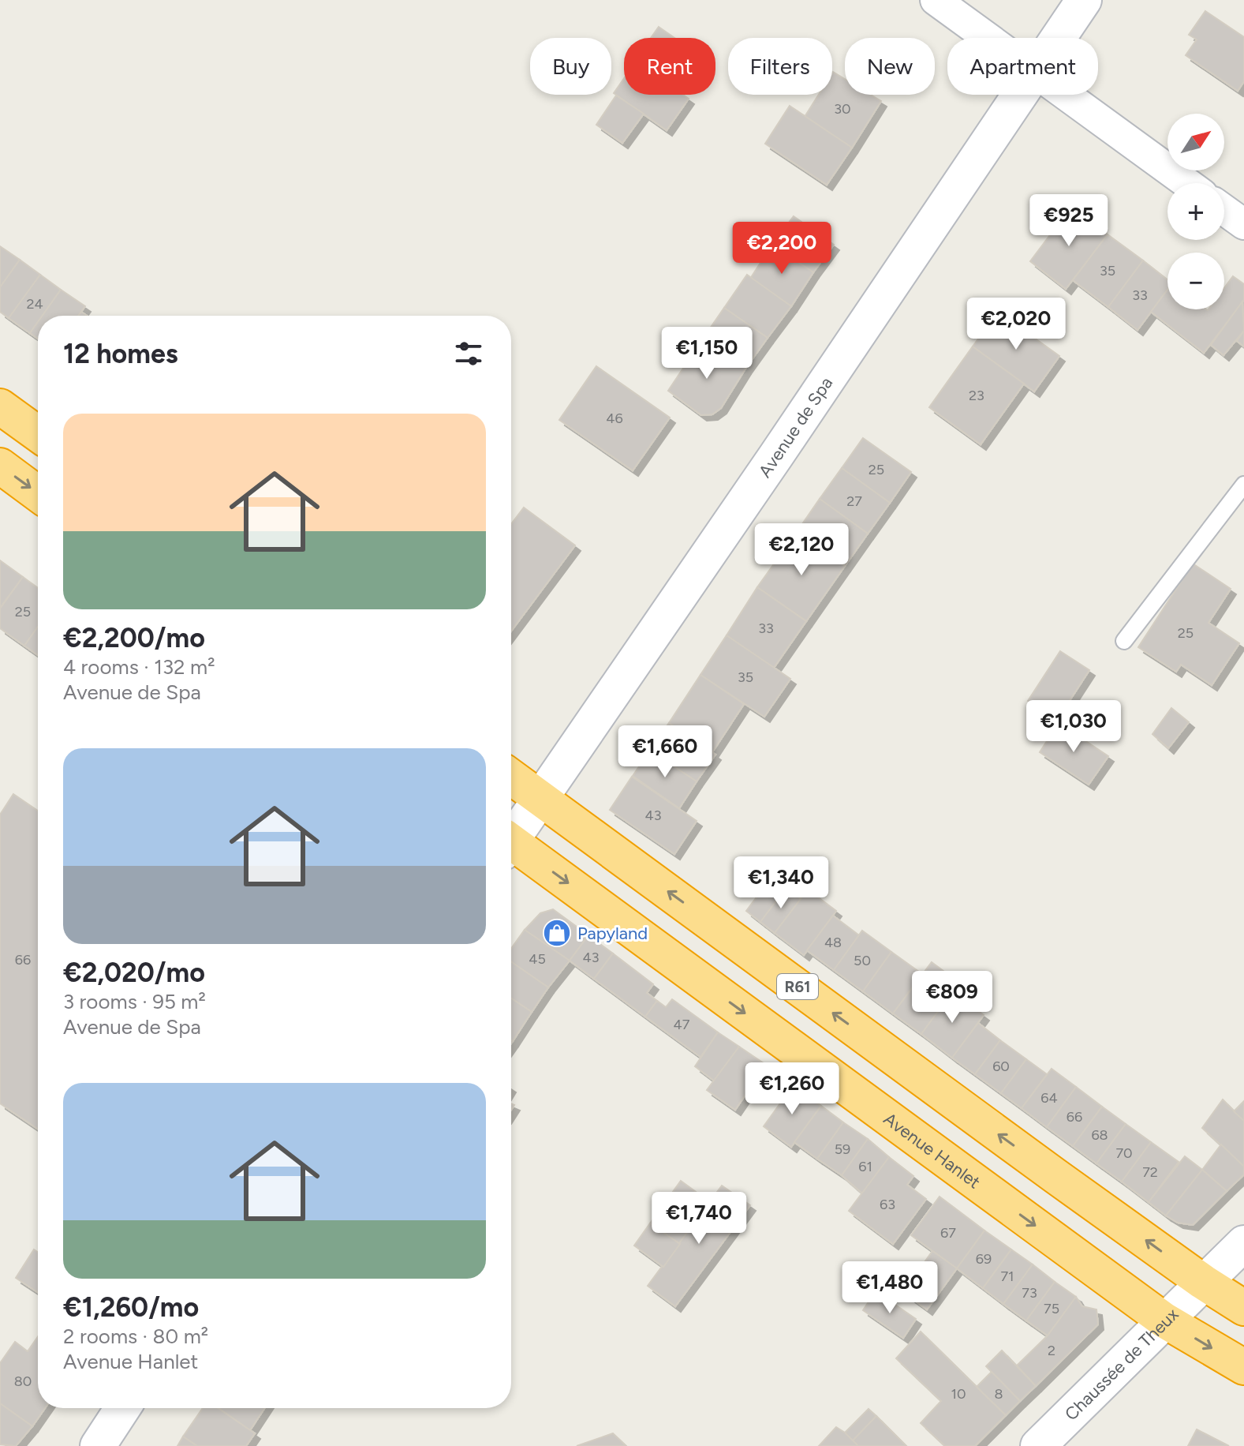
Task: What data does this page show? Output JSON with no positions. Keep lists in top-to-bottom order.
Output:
{
  "streets": {
    "highway": ["R61", "Avenue Hanlet"],
    "street": ["Avenue de Spa", "Chaussée de Theux"]
  },
  "crossings": [
    ["Avenue de Spa", "R61"],
    ["R61", "Chaussée de Theux"],
    ["Avenue Hanlet", "Chaussée de Theux"]
  ],
  "places": {
    "shop": ["Papyland"]
  },
  "house_numbers": [
    "30",
    "35",
    "33",
    "24",
    "23",
    "46",
    "25",
    "27",
    "25",
    "33",
    "25",
    "35",
    "43",
    "48",
    "43",
    "45",
    "66",
    "50",
    "47",
    "60",
    "64",
    "66",
    "68",
    "59",
    "70",
    "61",
    "72",
    "63",
    "67",
    "69",
    "71",
    "73",
    "75",
    "2",
    "80",
    "10",
    "8"
  ],
  "north": "top right",
  "page": {
    "chip": [
      "Buy",
      "Rent",
      "Filters",
      "New",
      "Apartment"
    ],
    "map_buttons": ["+", "−"],
    "price": [
      "€925",
      "€2,200",
      "€2,020",
      "€1,150",
      "€2,120",
      "€1,030",
      "€1,660",
      "€1,340",
      "€809",
      "€1,260",
      "€1,740",
      "€1,480"
    ],
    "heading": "12 homes",
    "list": [
      {
        "name": "€2,200/mo",
        "note": "4 rooms · 132 m² · Avenue de Spa"
      },
      {
        "name": "€2,020/mo",
        "note": "3 rooms · 95 m² · Avenue de Spa"
      },
      {
        "name": "€1,260/mo",
        "note": "2 rooms · 80 m² · Avenue Hanlet"
      }
    ]
  }
}
